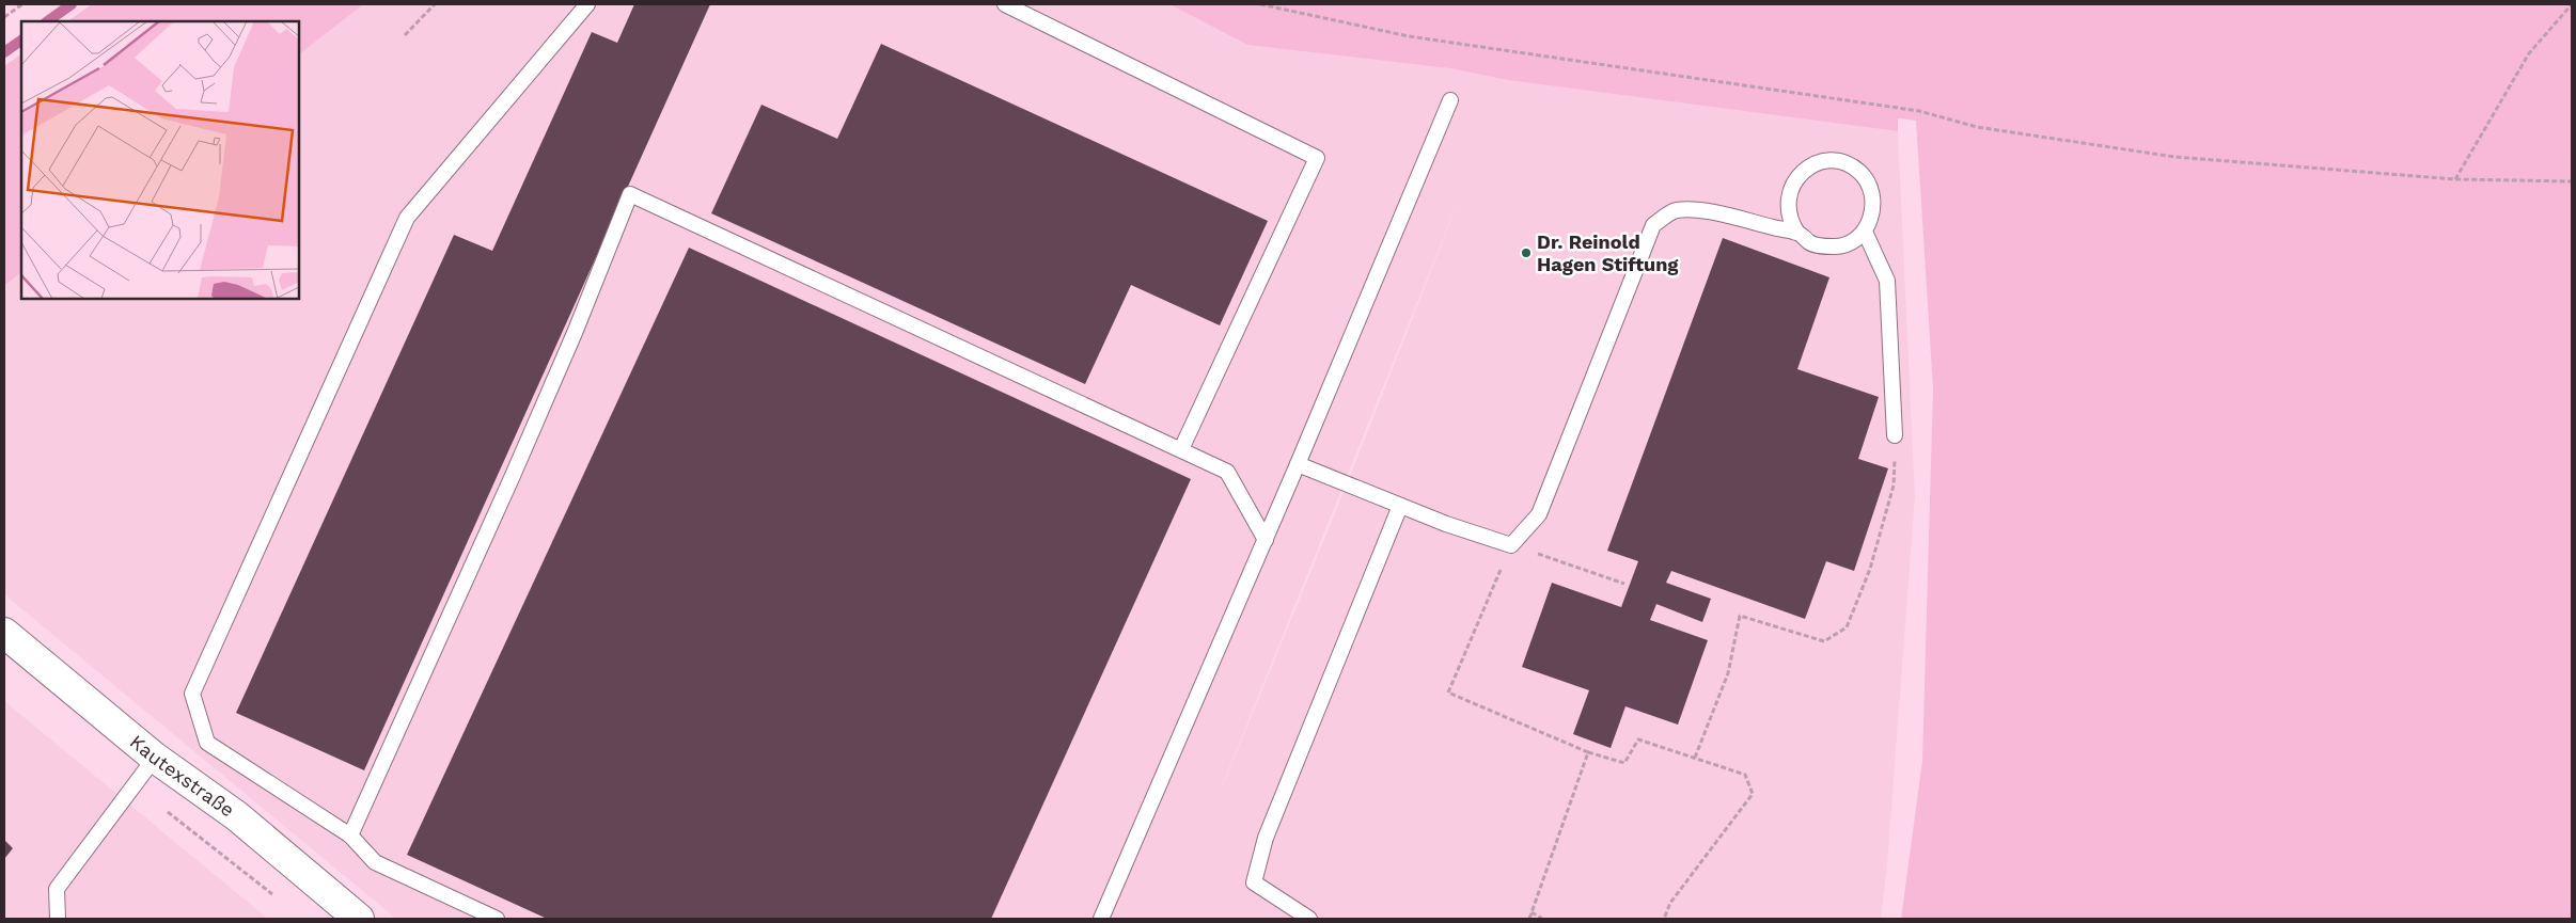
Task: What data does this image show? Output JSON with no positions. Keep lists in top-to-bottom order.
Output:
{
  "streets": {
    "street": ["Kautexstraße"]
  },
  "places": ["Dr. Reinold Hagen Stiftung"]
}
